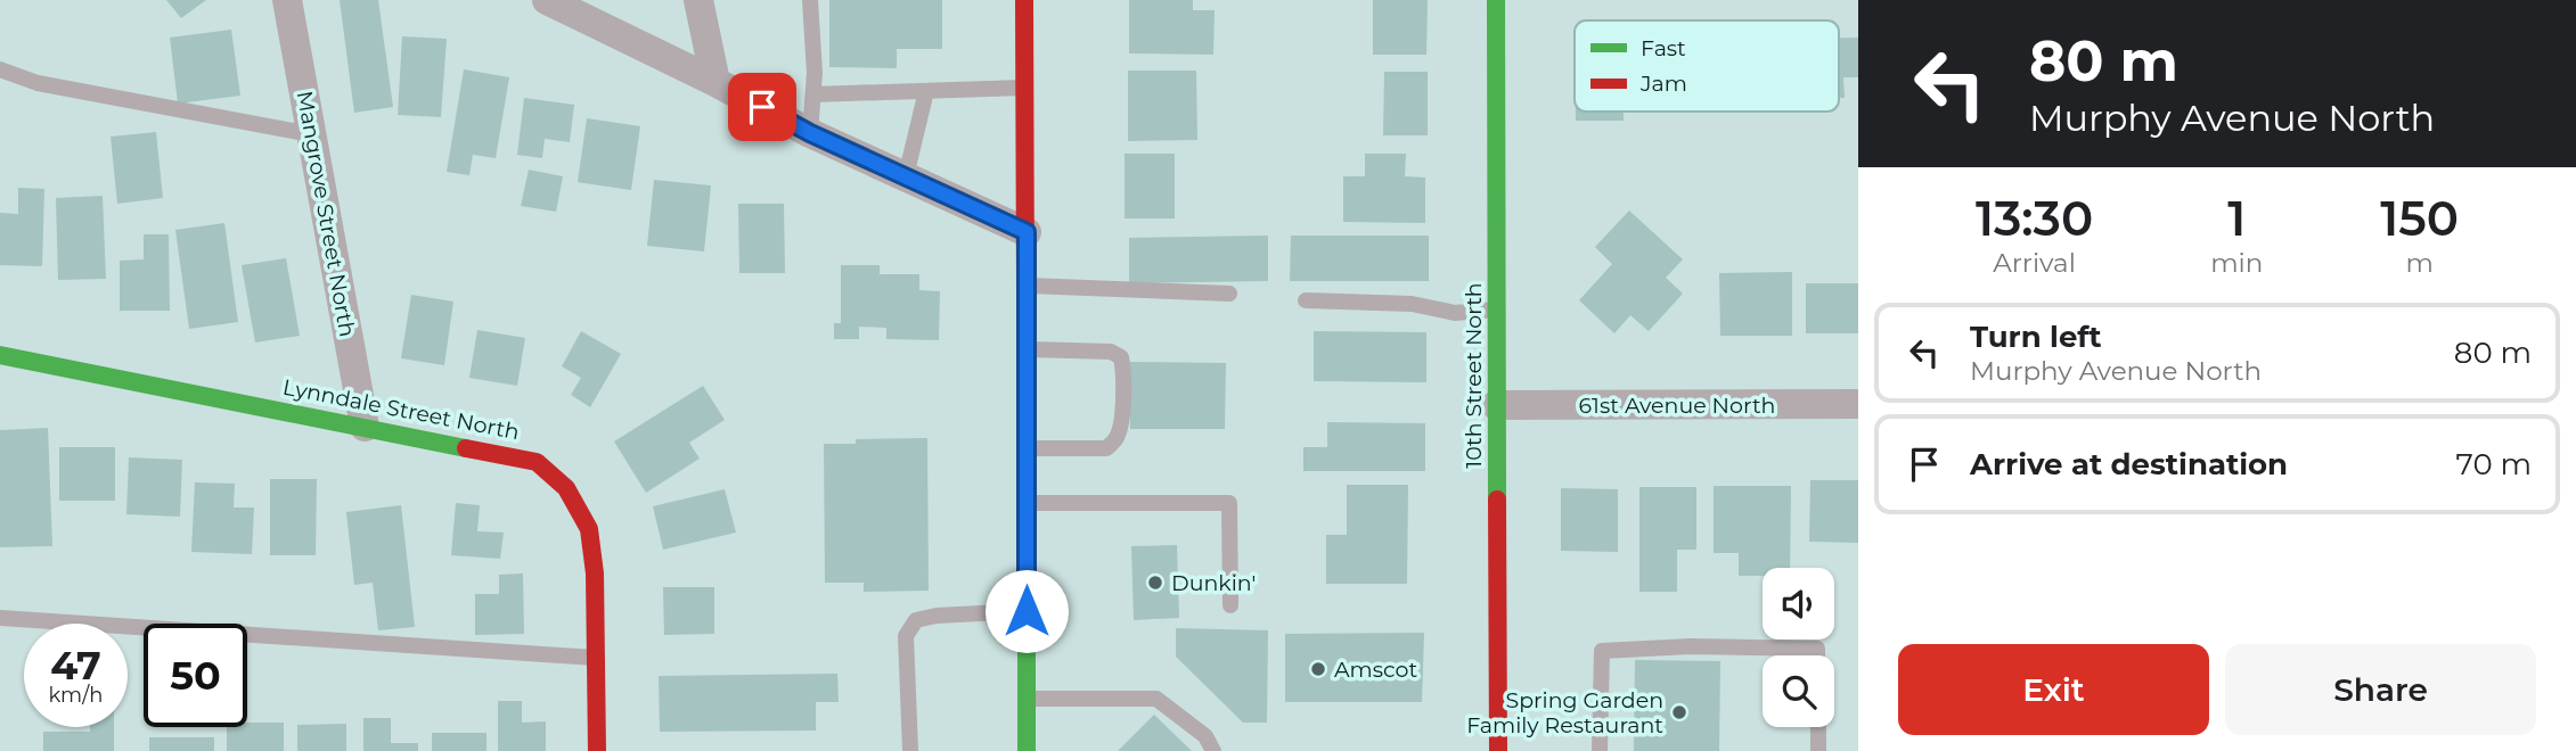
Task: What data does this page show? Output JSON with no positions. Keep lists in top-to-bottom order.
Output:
{
  "streets": {
    "street": [
      "Mangrove Street North",
      "10th Street North",
      "61st Avenue North",
      "Lynndale Street North"
    ]
  },
  "crossings": [
    ["Mangrove Street North", "Lynndale Street North"],
    ["10th Street North", "61st Avenue North"]
  ],
  "places": ["Dunkin'", "Amscot", "Spring Garden Family Restaurant"],
  "legend": ["Fast", "Jam"],
  "page": {
    "turn": ["80 m", "Murphy Avenue North"],
    "eta": [
      "13:30",
      "Arrival",
      "1",
      "min",
      "150",
      "m"
    ],
    "list": [
      {
        "name": "Turn left",
        "note": "Murphy Avenue North",
        "value": "80 m"
      },
      {
        "name": "Arrive at destination",
        "value": "70 m"
      }
    ],
    "speed": "47 km/h",
    "limit": "50",
    "buttons": ["Exit", "Share"]
  }
}
